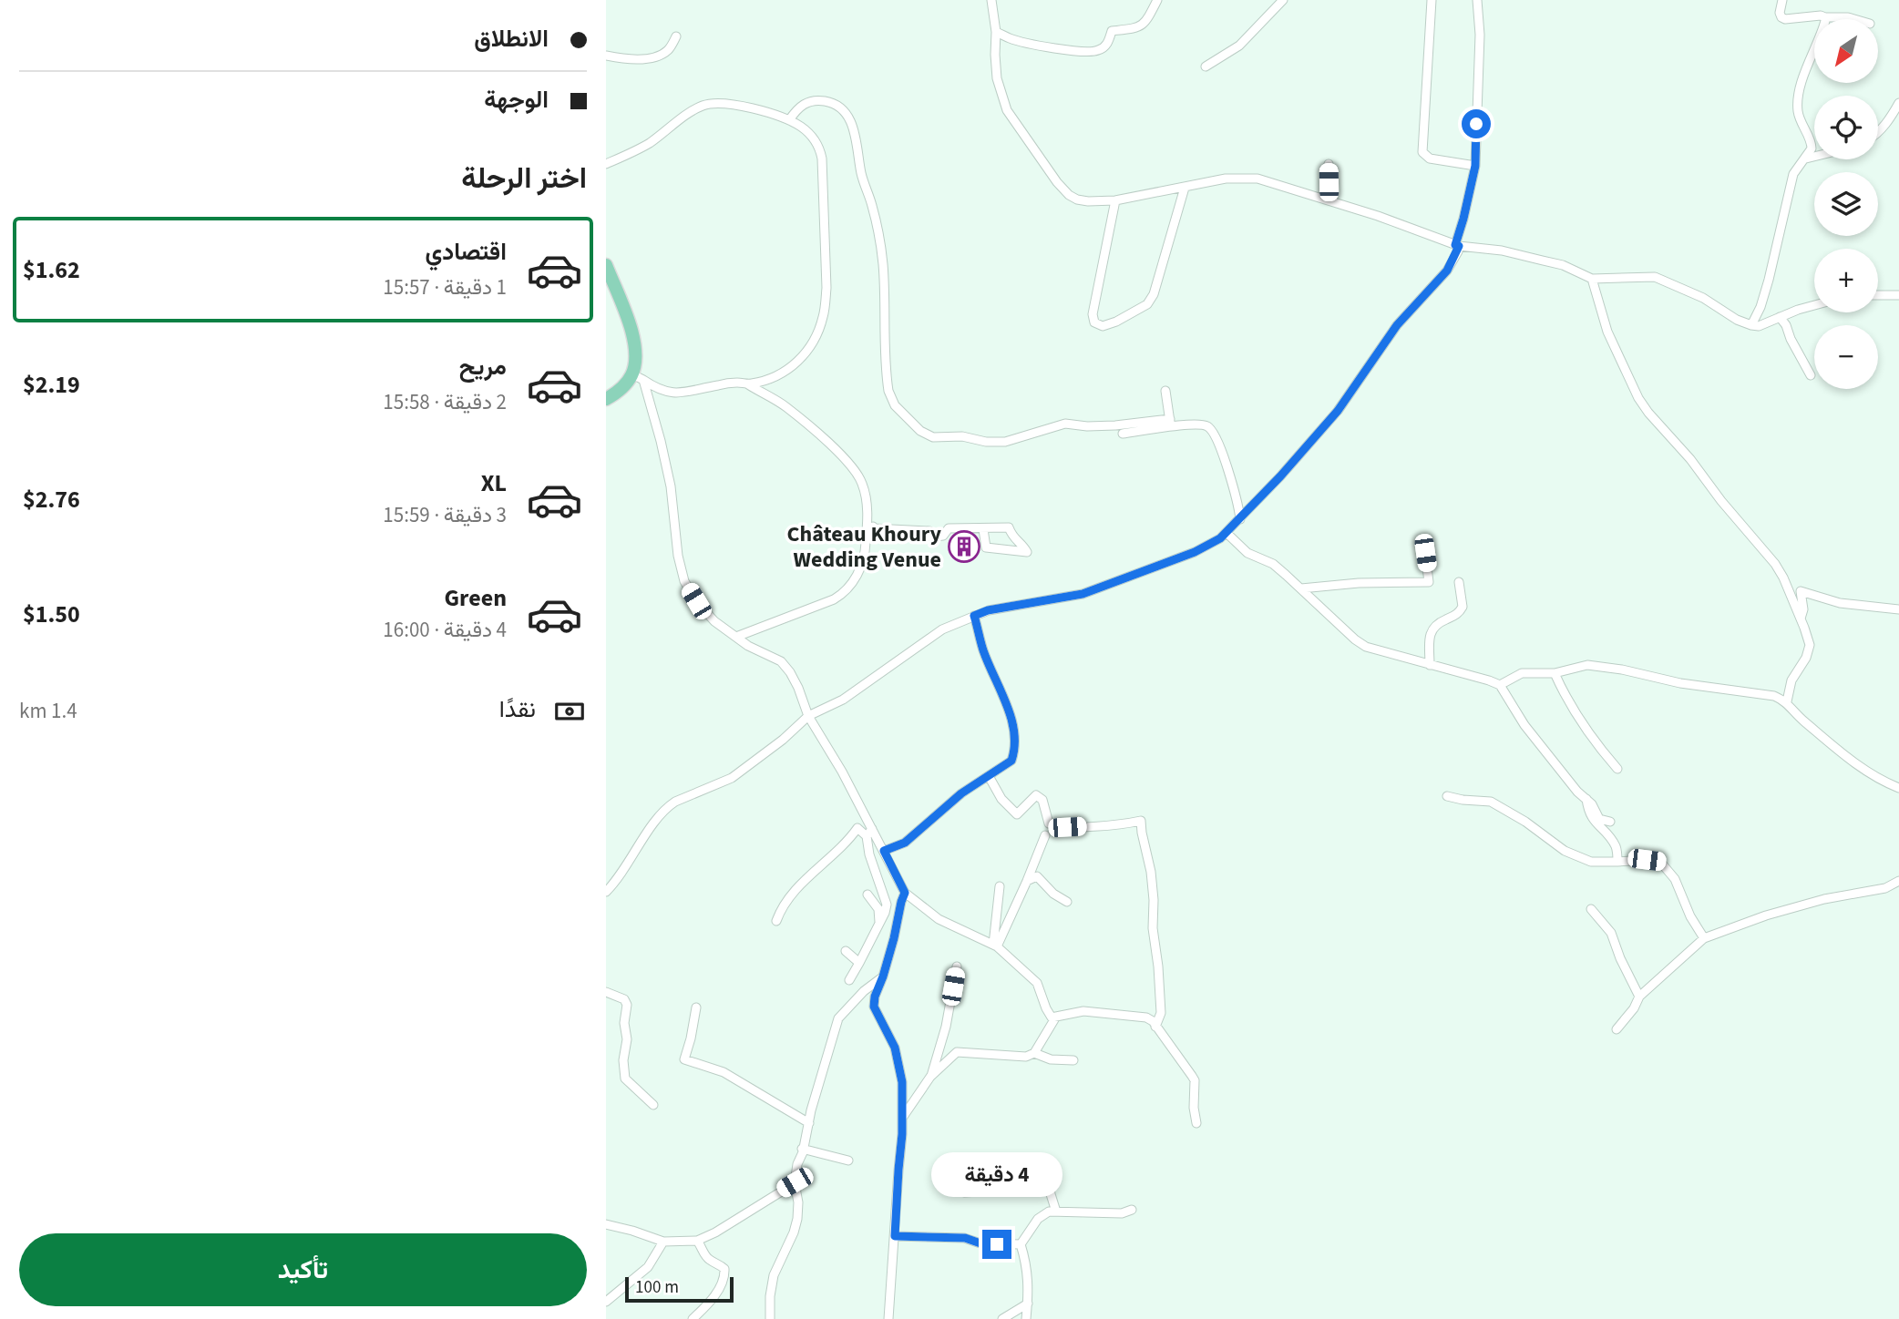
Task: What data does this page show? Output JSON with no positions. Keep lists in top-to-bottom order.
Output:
{
  "places": {
    "building": ["Château Khoury Wedding Venue"]
  },
  "scale_bar": "100 m",
  "north": "bottom left",
  "page": {
    "banner": ["الانطلاق", "الوجهة"],
    "map_buttons": ["+", "−"],
    "heading": "اختر الرحلة",
    "list": [
      {
        "name": "اقتصادي",
        "note": "1 دقيقة · 15:57",
        "value": "$1.62"
      },
      {
        "name": "مريح",
        "note": "2 دقيقة · 15:58",
        "value": "$2.19"
      },
      {
        "name": "XL",
        "note": "3 دقيقة · 15:59",
        "value": "$2.76"
      },
      {
        "name": "Green",
        "note": "4 دقيقة · 16:00",
        "value": "$1.50"
      }
    ],
    "pay": ["نقدًا", "1.4 km"],
    "bubble": "4 دقيقة",
    "buttons": "تأكيد",
    "scale": "100 m"
  }
}
